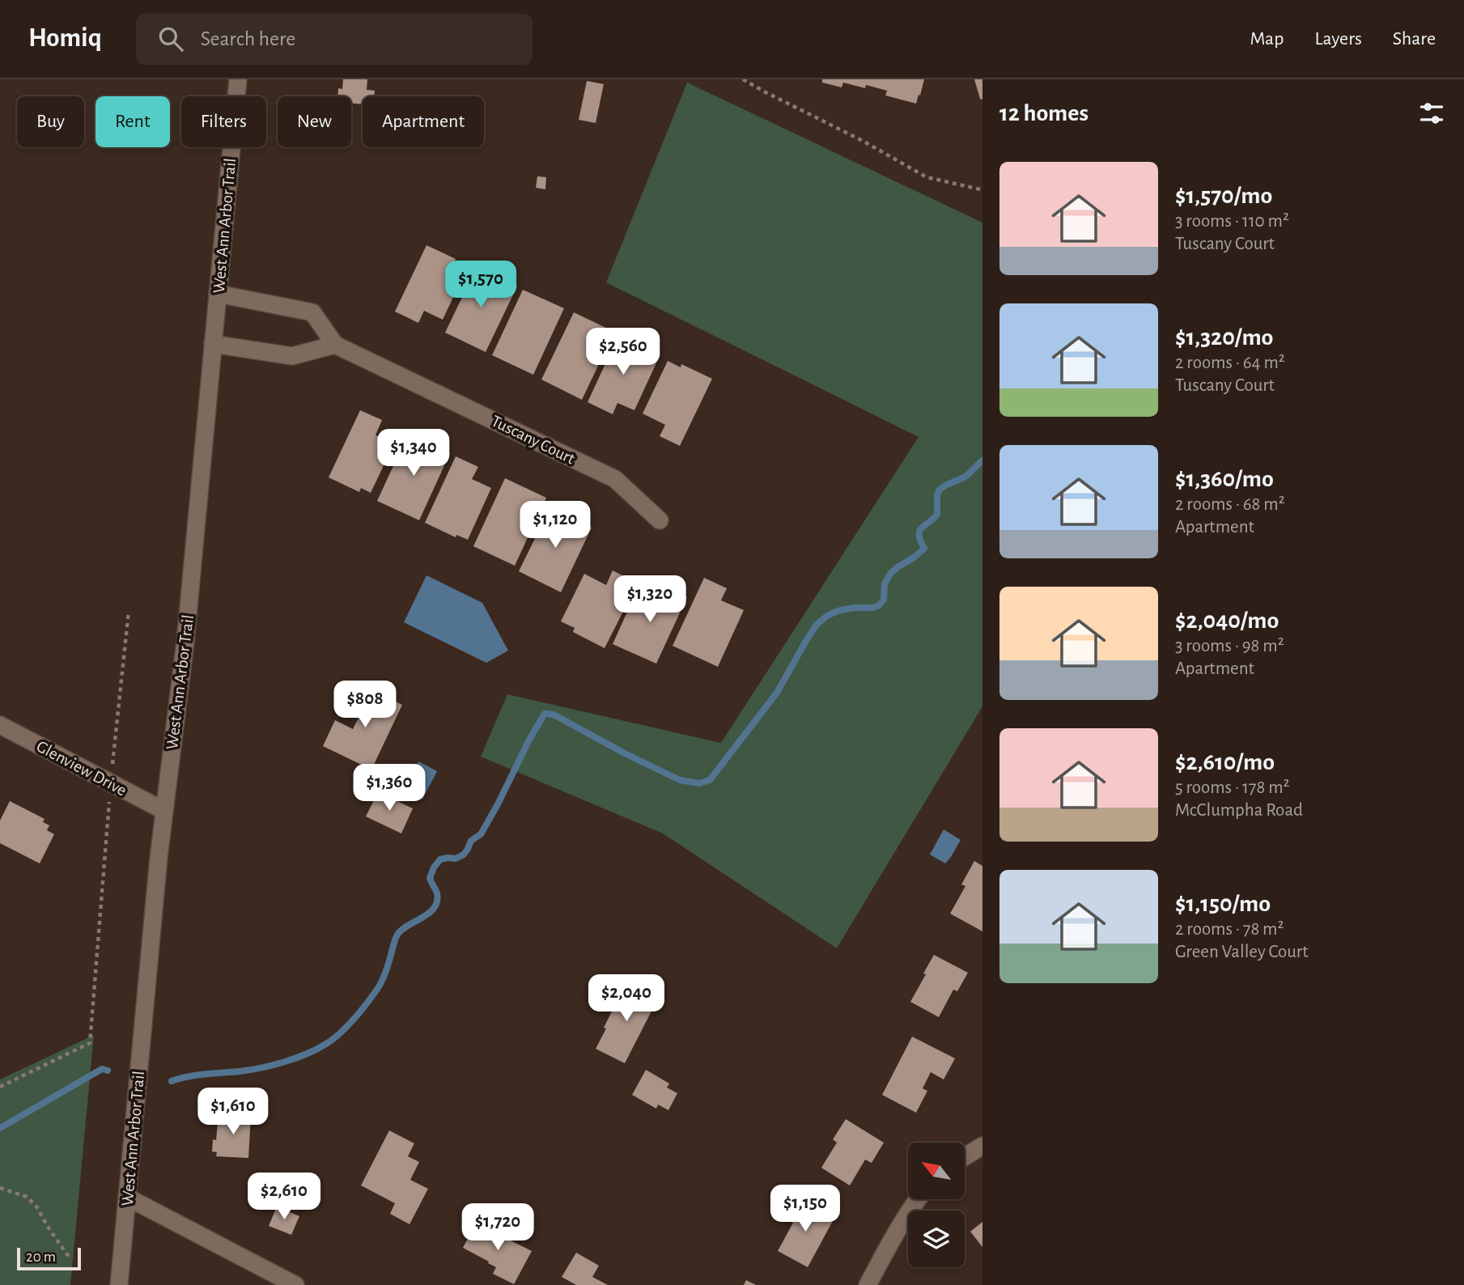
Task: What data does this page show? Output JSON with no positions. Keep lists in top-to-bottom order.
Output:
{
  "streets": {
    "street": ["West Ann Arbor Trail", "Tuscany Court", "Glenview Drive"]
  },
  "crossings": [
    ["West Ann Arbor Trail", "Tuscany Court"],
    ["West Ann Arbor Trail", "Glenview Drive"]
  ],
  "scale_bar": "20 m",
  "north": "top left",
  "page": {
    "header": "Homiq",
    "search": "Search here",
    "nav": ["Map", "Layers", "Share"],
    "heading": "12 homes",
    "chip": [
      "Buy",
      "Rent",
      "Filters",
      "New",
      "Apartment"
    ],
    "list": [
      {
        "name": "$1,570/mo",
        "note": "3 rooms · 110 m² · Tuscany Court"
      },
      {
        "name": "$1,320/mo",
        "note": "2 rooms · 64 m² · Tuscany Court"
      },
      {
        "name": "$1,360/mo",
        "note": "2 rooms · 68 m² · Apartment"
      },
      {
        "name": "$2,040/mo",
        "note": "3 rooms · 98 m² · Apartment"
      },
      {
        "name": "$2,610/mo",
        "note": "5 rooms · 178 m² · McClumpha Road"
      },
      {
        "name": "$1,150/mo",
        "note": "2 rooms · 78 m² · Green Valley Court"
      }
    ],
    "price": [
      "$1,570",
      "$2,560",
      "$1,340",
      "$1,120",
      "$1,320",
      "$808",
      "$1,360",
      "$2,040",
      "$1,610",
      "$2,610",
      "$1,150",
      "$1,720"
    ],
    "scale": "20 m"
  }
}
